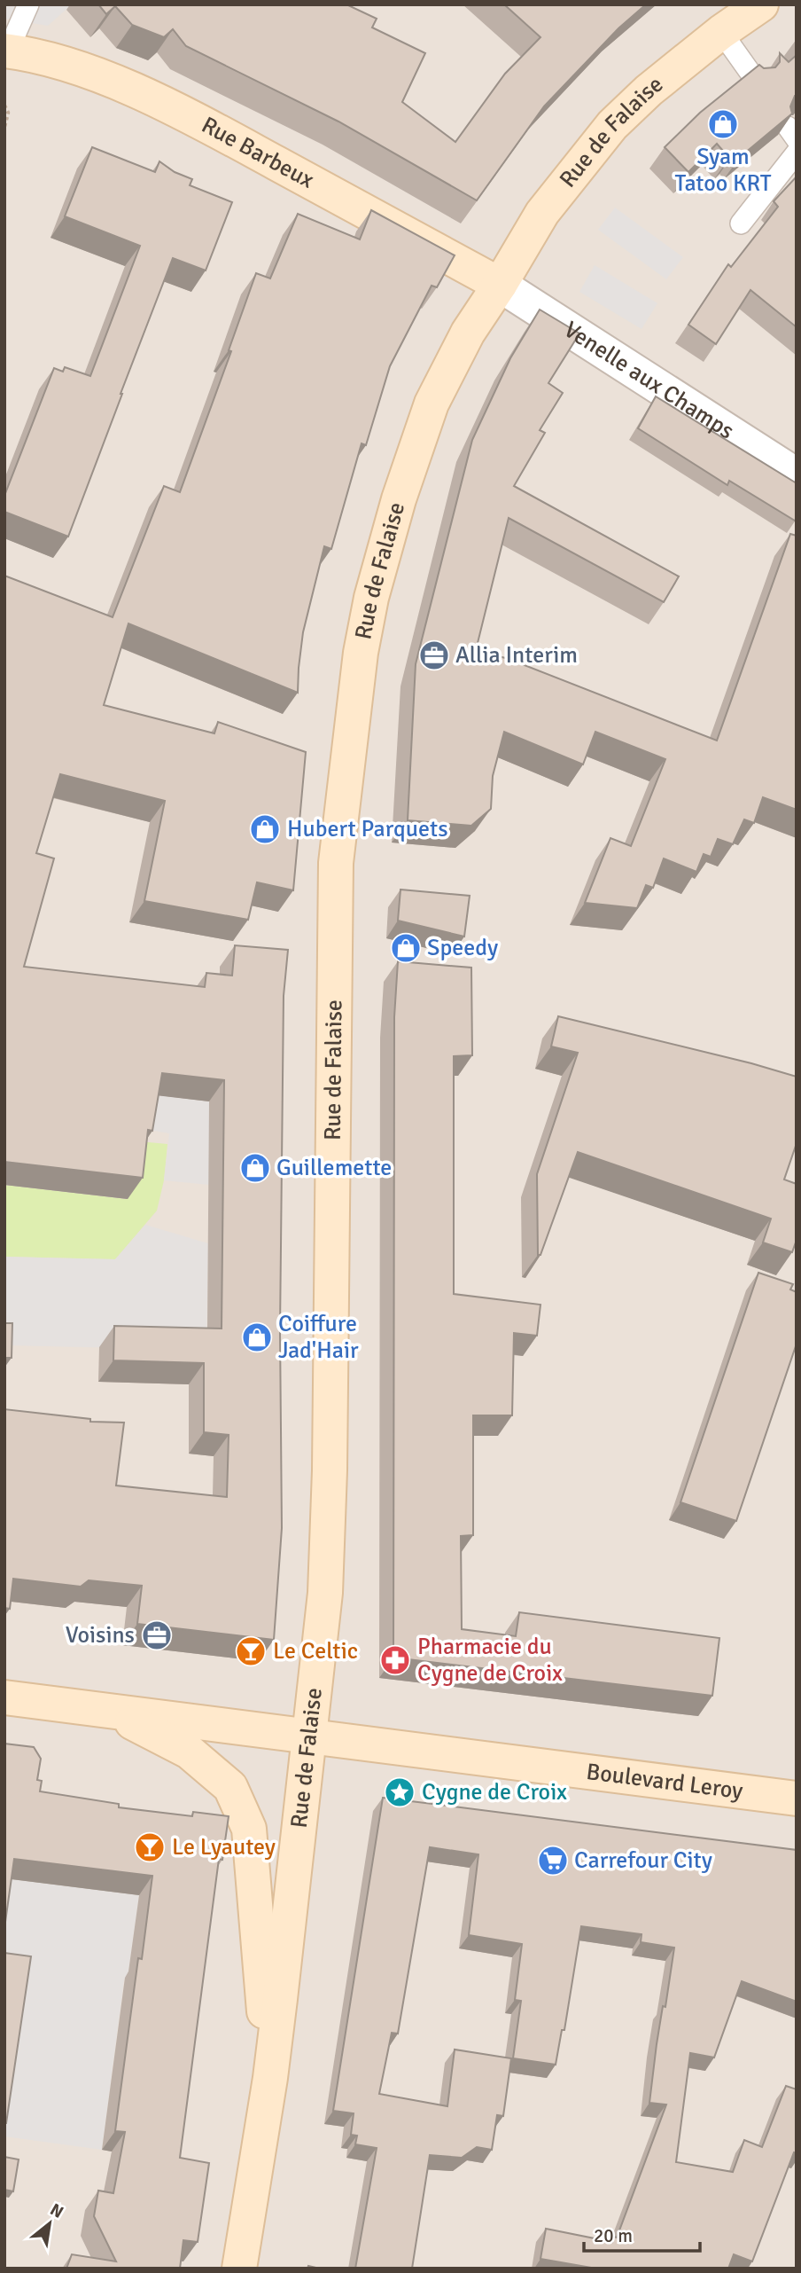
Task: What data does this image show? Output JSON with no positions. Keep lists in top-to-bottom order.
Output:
{
  "streets": {
    "main road": ["Rue de Falaise", "Rue Barbeux", "Boulevard Leroy"],
    "street": ["Venelle aux Champs"]
  },
  "crossings": [
    ["Rue de Falaise", "Rue Barbeux"],
    ["Rue de Falaise", "Venelle aux Champs"],
    ["Rue de Falaise", "Boulevard Leroy"],
    ["Rue Barbeux", "Venelle aux Champs"]
  ],
  "places": {
    "shop": [
      "Syam Tatoo KRT",
      "Hubert Parquets",
      "Speedy",
      "Guillemette",
      "Coiffure Jad'Hair"
    ],
    "office": ["Allia Interim", "Voisins"],
    "bar": ["Le Celtic", "Le Lyautey"],
    "pharmacy": ["Pharmacie du Cygne de Croix"],
    "place": ["Cygne de Croix"],
    "supermarket": ["Carrefour City"]
  },
  "scale_bar": "20 m",
  "north": "top right"
}
